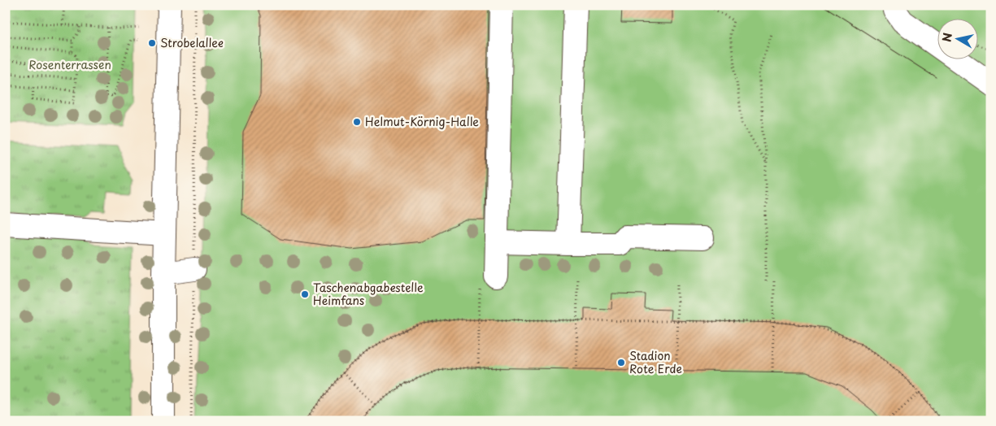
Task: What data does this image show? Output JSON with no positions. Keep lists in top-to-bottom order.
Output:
{
  "parks": ["Rosenterrassen"],
  "places": [
    "Strobelallee",
    "Helmut-Körnig-Halle",
    "Taschenabgabestelle Heimfans",
    "Stadion Rote Erde"
  ],
  "north": "left"
}
